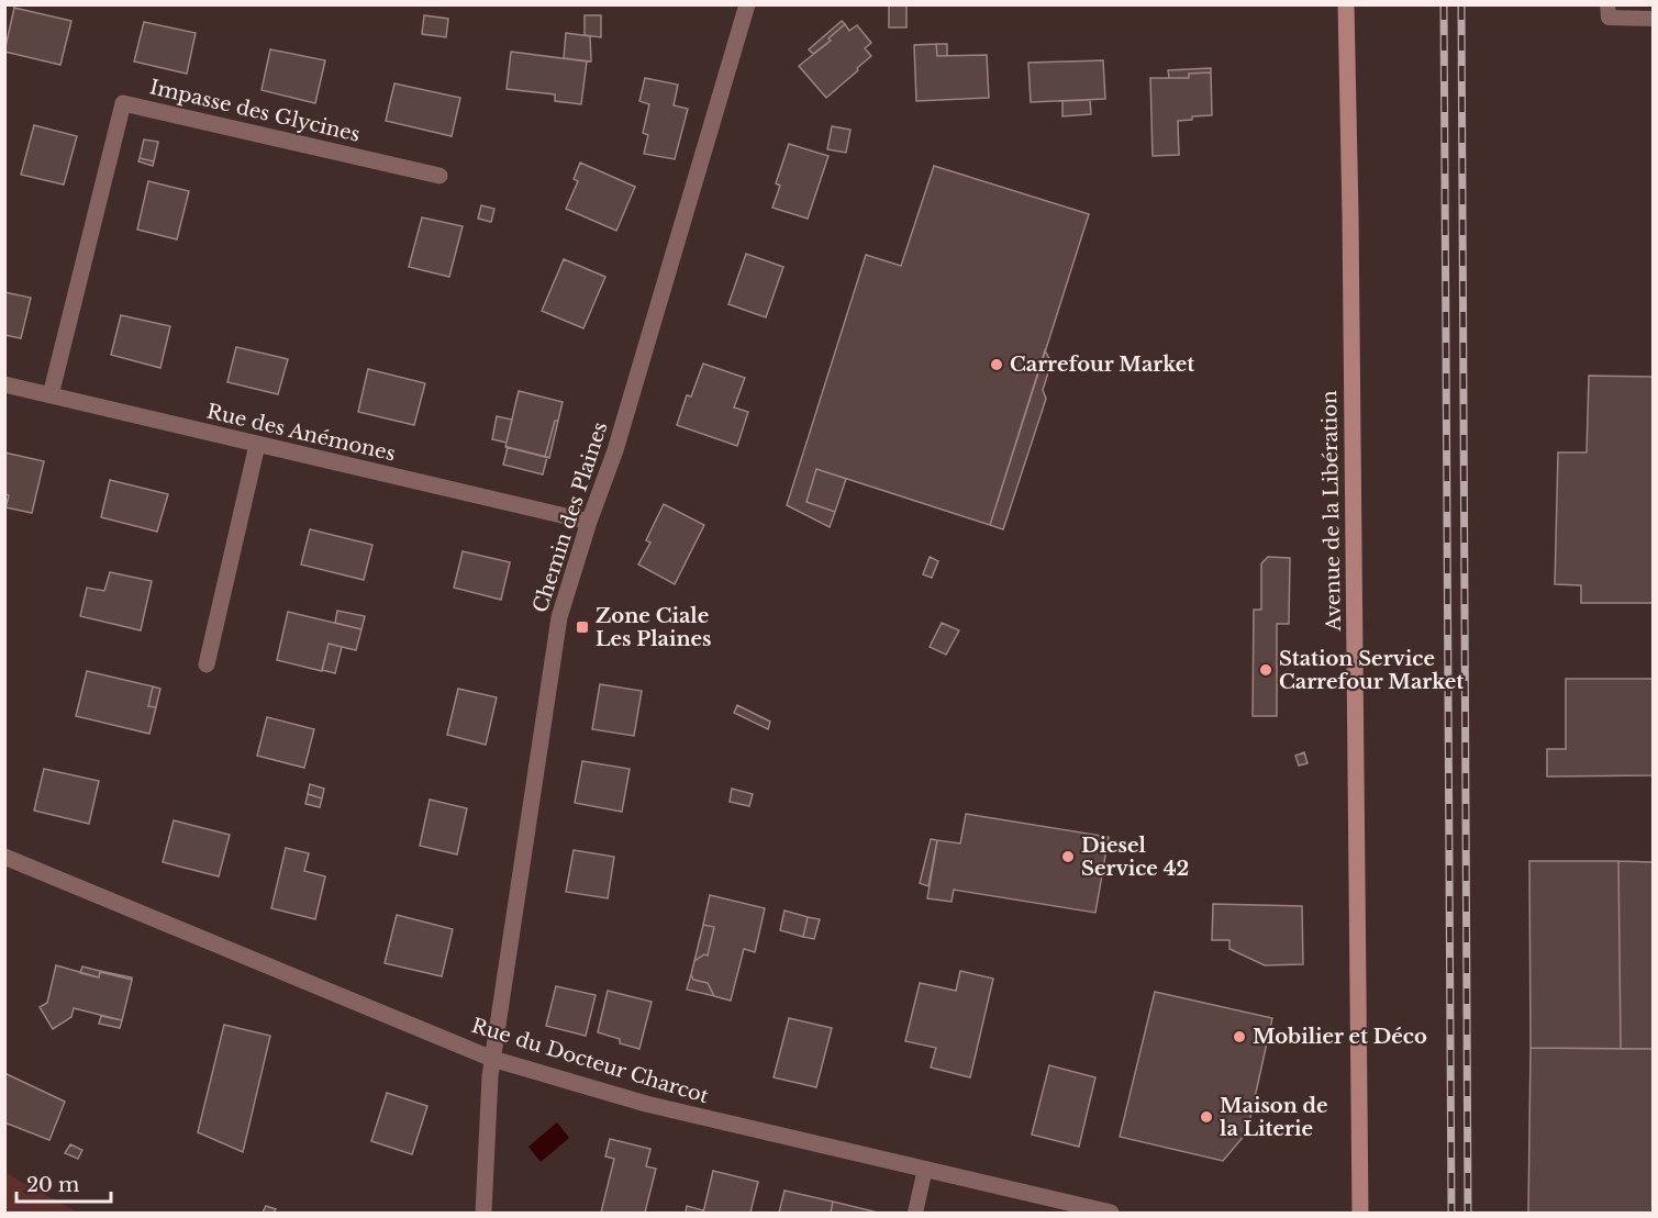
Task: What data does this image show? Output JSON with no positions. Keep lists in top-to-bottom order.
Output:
{
  "streets": {
    "street": [
      "Impasse des Glycines",
      "Rue des Anémones",
      "Avenue de la Libération",
      "Chemin des Plaines",
      "Rue du Docteur Charcot"
    ]
  },
  "crossings": [
    ["Impasse des Glycines", "Rue des Anémones"],
    ["Rue des Anémones", "Chemin des Plaines"],
    ["Chemin des Plaines", "Rue du Docteur Charcot"]
  ],
  "places": {
    "other": [
      "Carrefour Market",
      "Station Service Carrefour Market",
      "Diesel Service 42",
      "Mobilier et Déco",
      "Maison de la Literie"
    ],
    "transit": ["Zone Ciale Les Plaines"]
  },
  "scale_bar": "20 m"
}
